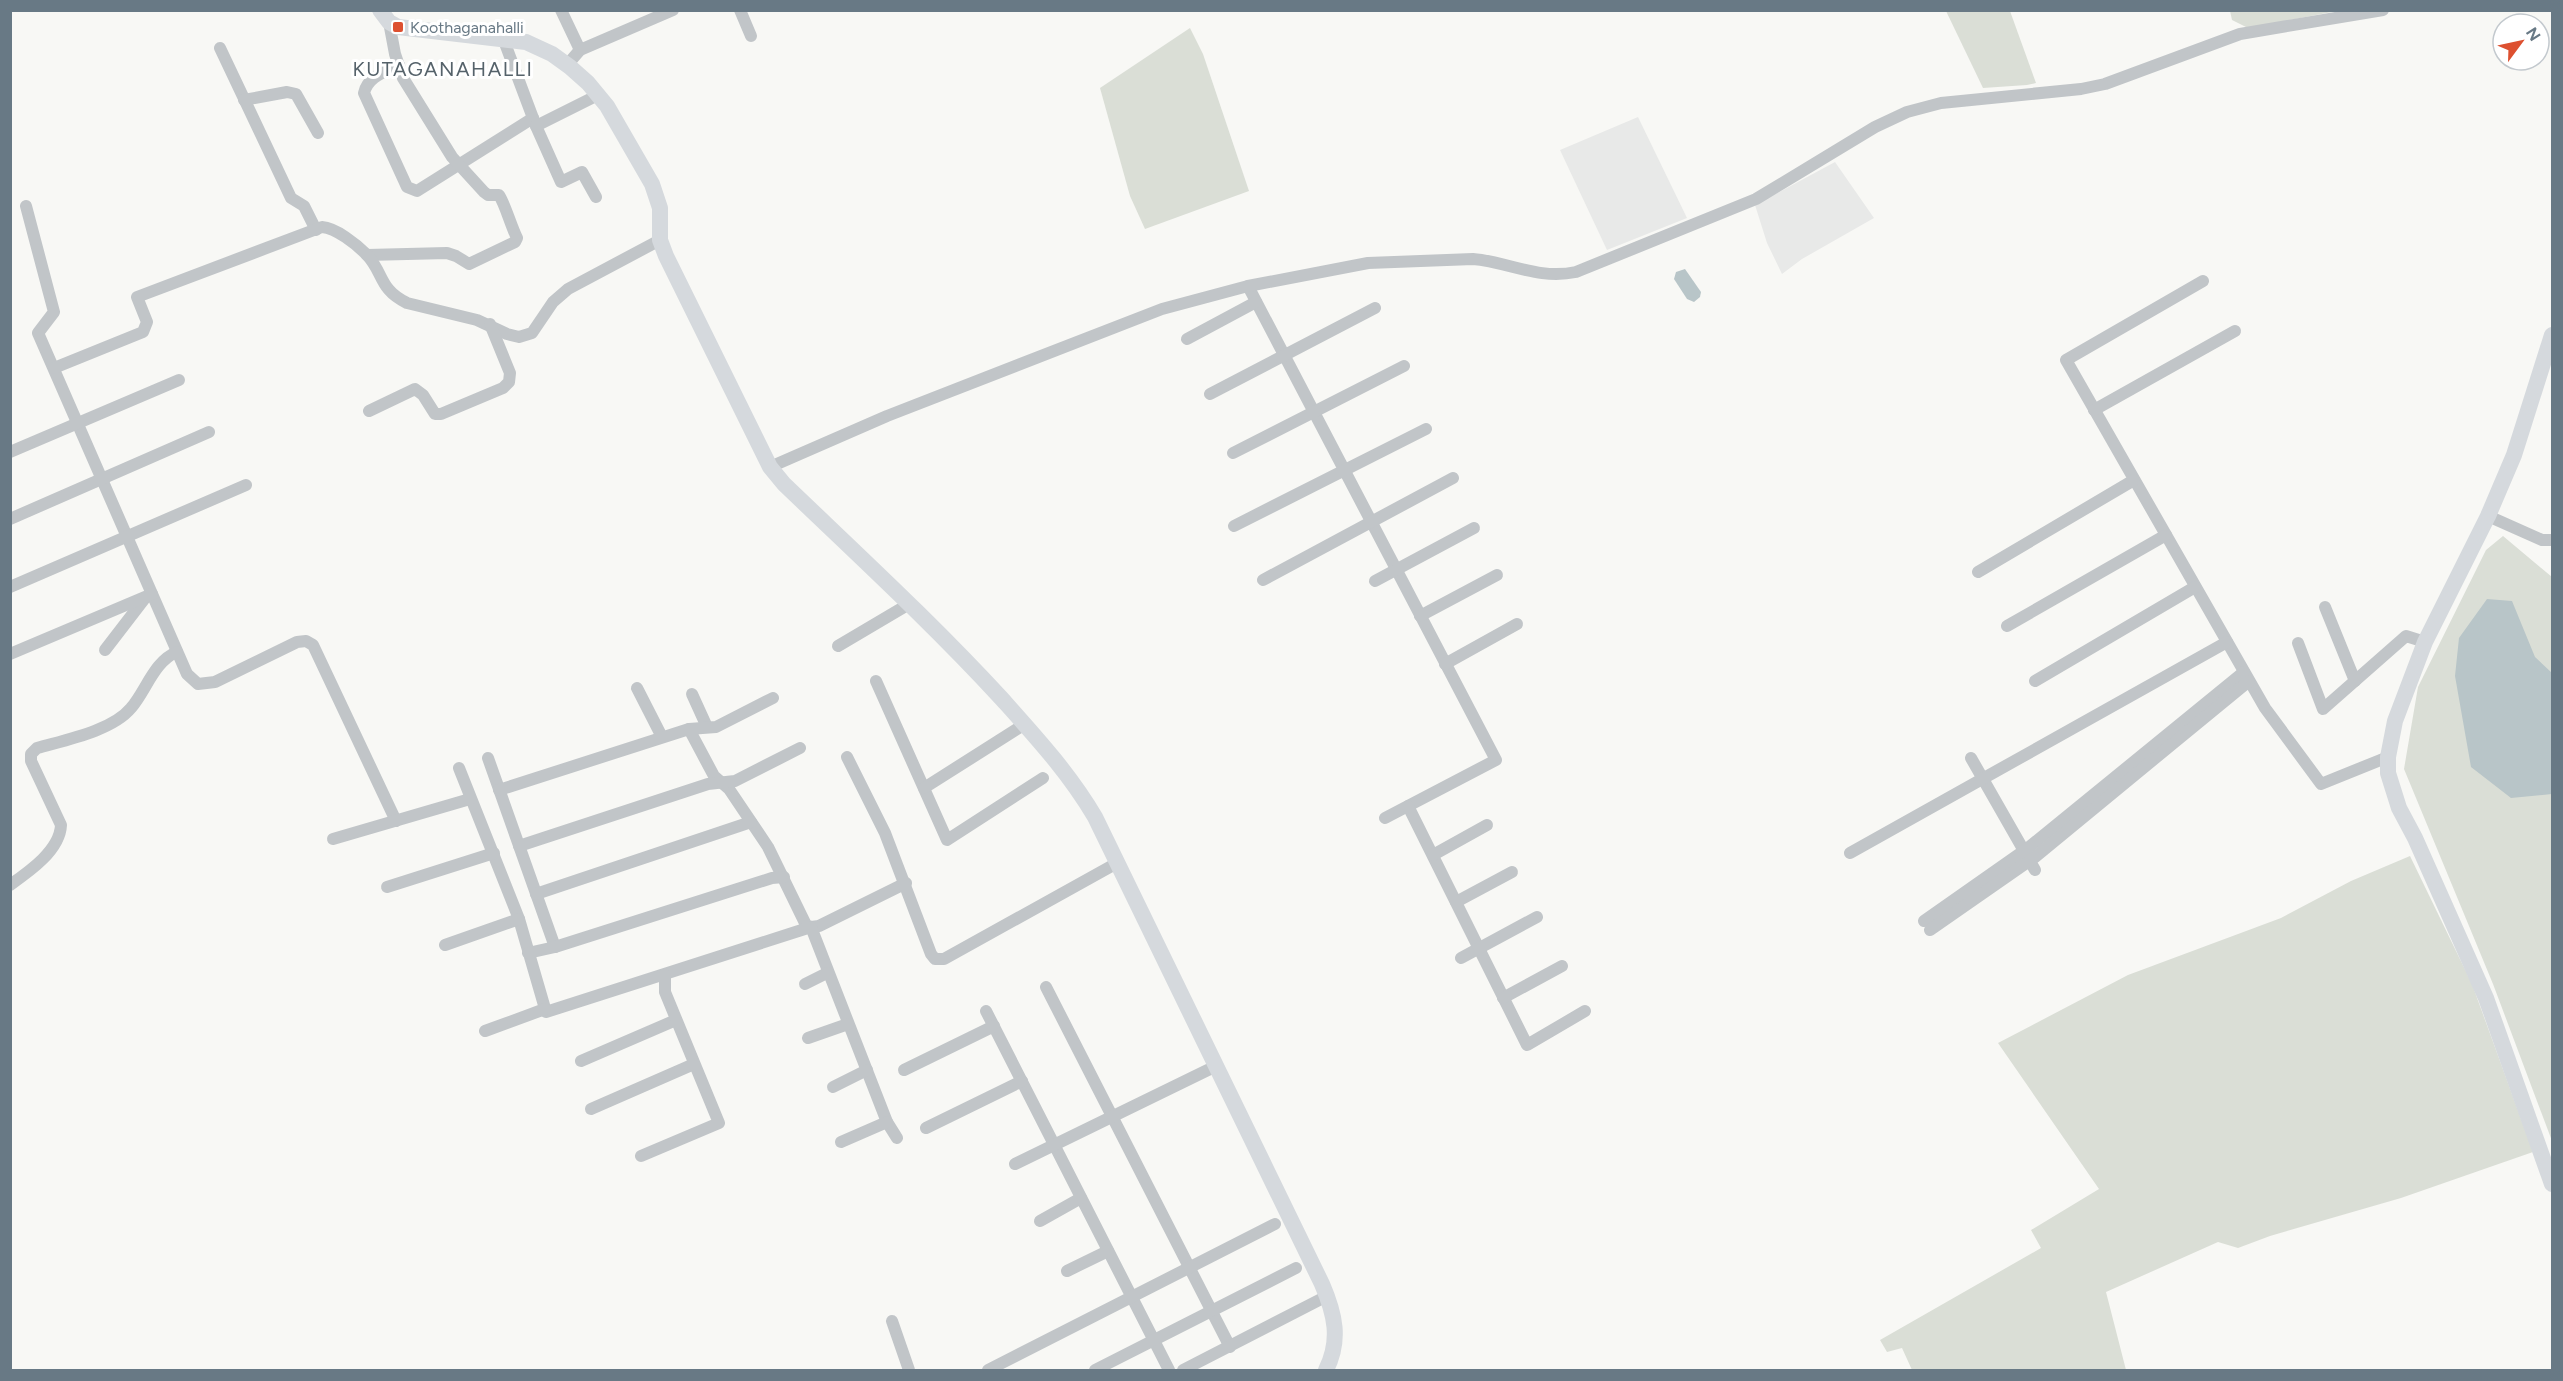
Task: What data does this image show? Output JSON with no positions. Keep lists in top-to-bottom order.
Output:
{
  "districts": ["KUTAGANAHALLI"],
  "places": {
    "transit": ["Koothaganahalli"]
  },
  "north": "top right"
}
